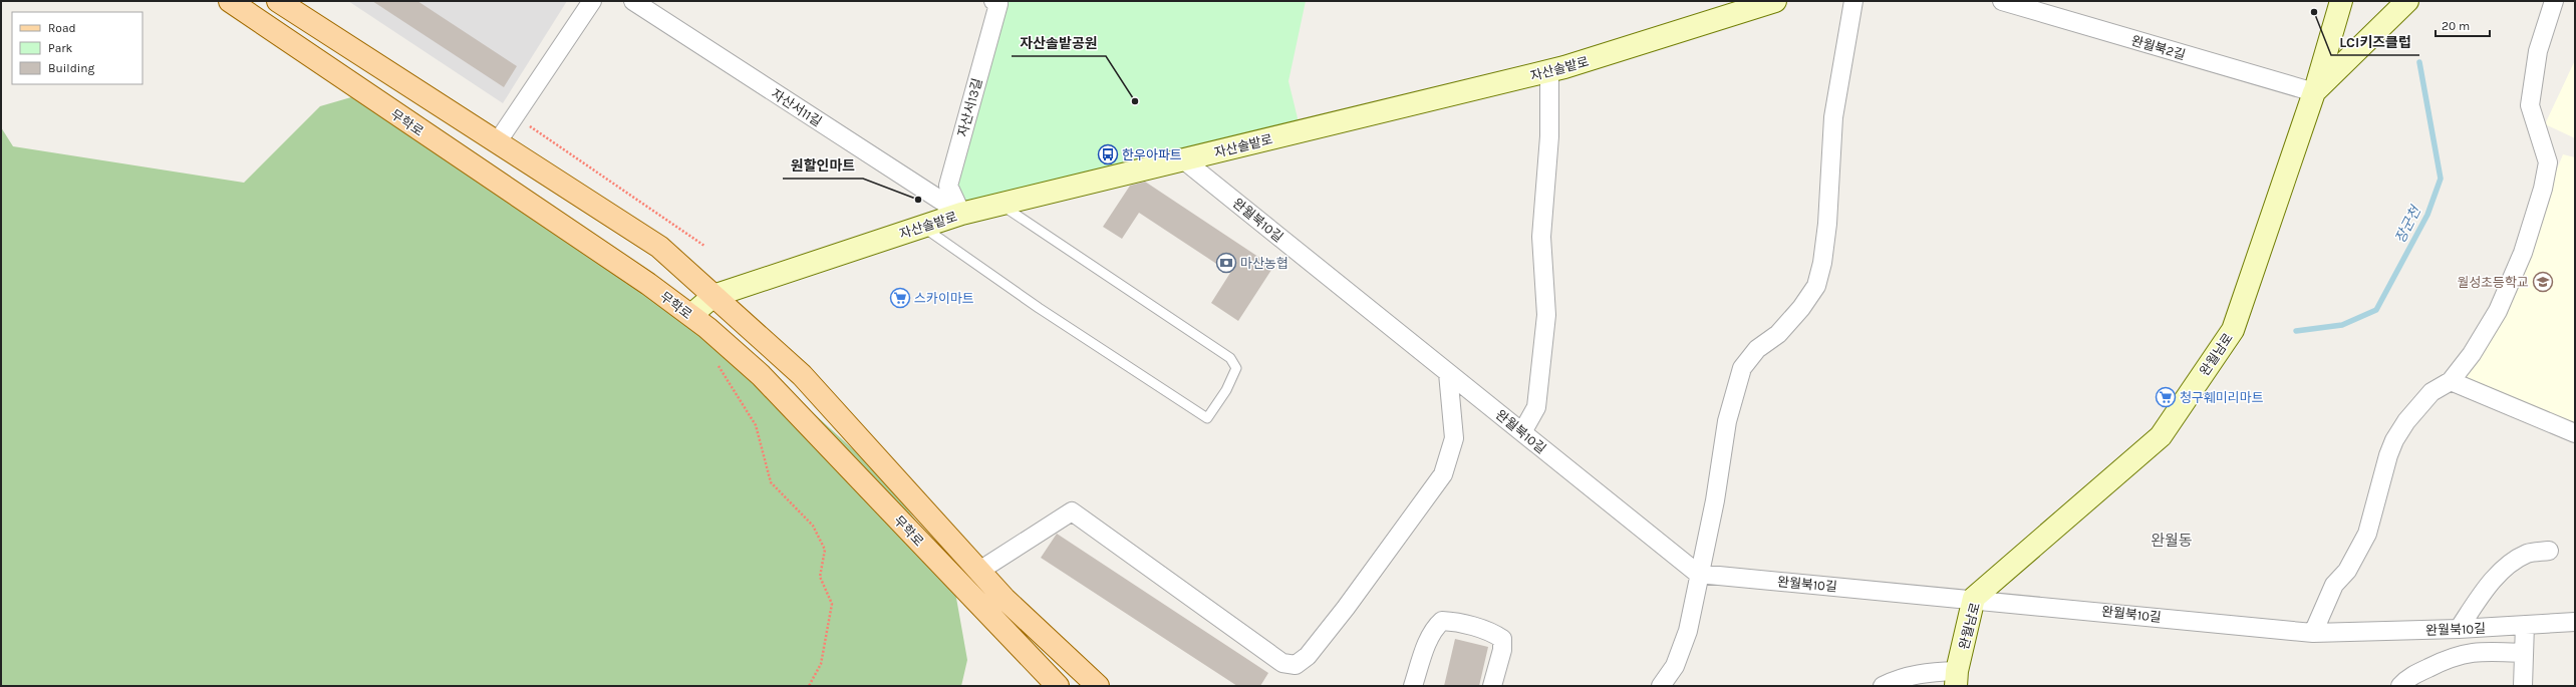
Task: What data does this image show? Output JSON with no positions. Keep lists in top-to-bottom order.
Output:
{
  "streets": {
    "main road": ["자산솔밭로", "무학로", "완월남로"],
    "street": [
      "완월북2길",
      "자산서11길",
      "자산서13길",
      "완월북10길"
    ]
  },
  "crossings": [
    ["완월북2길", "완월남로"],
    ["자산솔밭로", "자산서11길"],
    ["자산솔밭로", "자산서13길"],
    ["자산솔밭로", "무학로"],
    ["자산솔밭로", "완월북10길"],
    ["자산서11길", "자산서13길"],
    ["완월북10길", "완월남로"]
  ],
  "districts": ["완월동"],
  "water": ["장군천"],
  "places": {
    "other": ["LCI키즈클럽", "자산솔밭공원", "원할인마트"],
    "bus stop": ["한우아파트"],
    "bank": ["마산농협"],
    "school or university": ["월성초등학교"],
    "supermarket": ["스카이마트", "청구훼미리마트"]
  },
  "legend": ["Road", "Park", "Building"],
  "scale_bar": "20 m"
}
